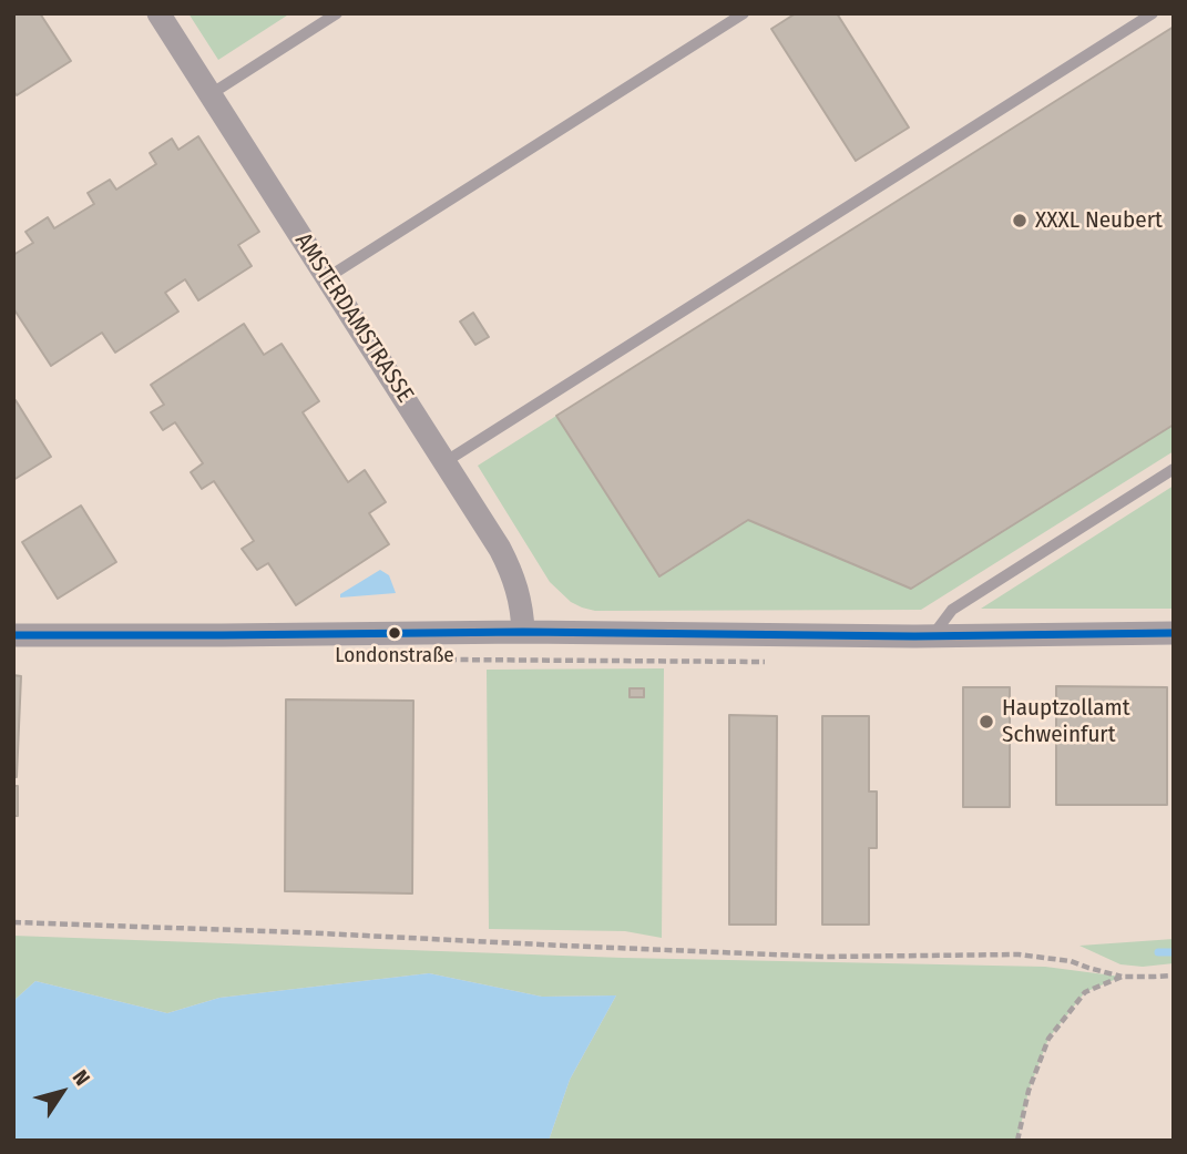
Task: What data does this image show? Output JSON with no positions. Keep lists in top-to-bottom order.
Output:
{
  "streets": {
    "street": ["AMSTERDAMSTRASSE"]
  },
  "places": ["XXXL Neubert", "Londonstraße", "Hauptzollamt Schweinfurt"],
  "north": "top right"
}
